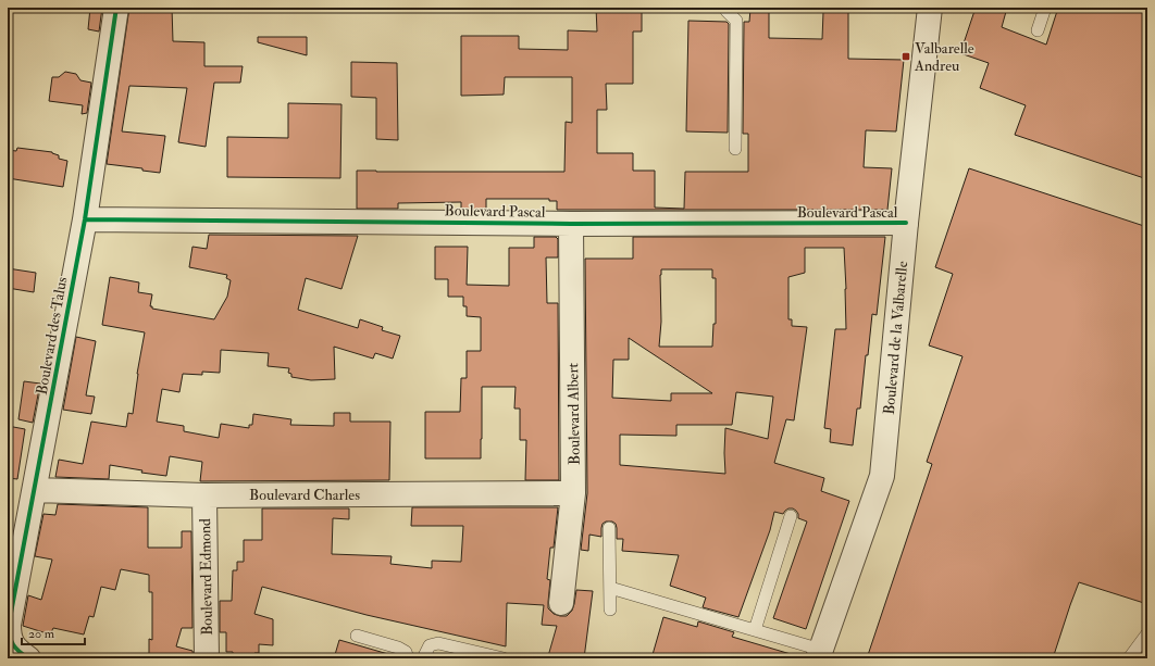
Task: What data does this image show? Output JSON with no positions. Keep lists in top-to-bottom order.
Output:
{
  "streets": {
    "street": [
      "Boulevard Pascal",
      "Boulevard des Talus",
      "Boulevard de la Valbarelle",
      "Boulevard Albert",
      "Boulevard Charles",
      "Boulevard Edmond"
    ]
  },
  "crossings": [
    ["Boulevard Pascal", "Boulevard des Talus"],
    ["Boulevard Pascal", "Boulevard de la Valbarelle"],
    ["Boulevard Pascal", "Boulevard Albert"],
    ["Boulevard des Talus", "Boulevard Charles"],
    ["Boulevard Albert", "Boulevard Charles"],
    ["Boulevard Charles", "Boulevard Edmond"]
  ],
  "places": {
    "transit": ["Valbarelle Andreu"]
  },
  "scale_bar": "20 m"
}
